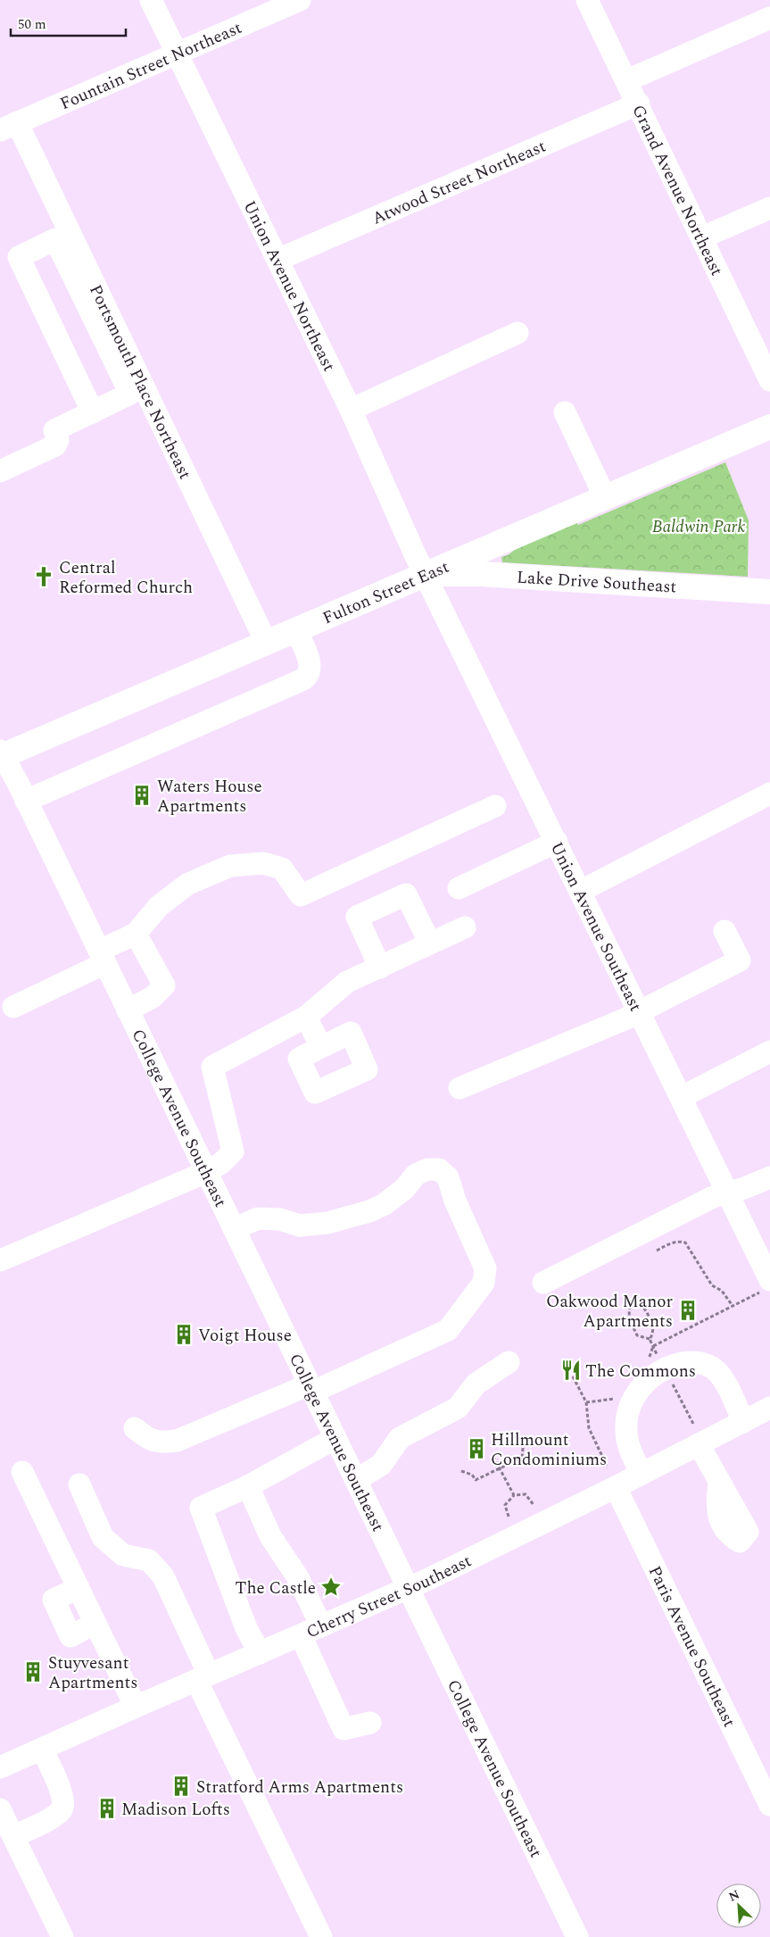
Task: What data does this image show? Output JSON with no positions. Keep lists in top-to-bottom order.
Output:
{
  "streets": {
    "main road": ["Lake Drive Southeast", "Fulton Street East"],
    "street": [
      "Fountain Street Northeast",
      "Atwood Street Northeast",
      "Grand Avenue Northeast",
      "Union Avenue Northeast",
      "Portsmouth Place Northeast",
      "Union Avenue Southeast",
      "College Avenue Southeast",
      "Cherry Street Southeast",
      "Paris Avenue Southeast"
    ]
  },
  "crossings": [
    ["Fountain Street Northeast", "Union Avenue Northeast"],
    ["Fountain Street Northeast", "Portsmouth Place Northeast"],
    ["Atwood Street Northeast", "Grand Avenue Northeast"],
    ["Atwood Street Northeast", "Union Avenue Northeast"],
    ["Union Avenue Northeast", "Lake Drive Southeast"],
    ["Union Avenue Northeast", "Fulton Street East"],
    ["Union Avenue Northeast", "Union Avenue Southeast"],
    ["Portsmouth Place Northeast", "Fulton Street East"],
    ["Lake Drive Southeast", "Fulton Street East"],
    ["Lake Drive Southeast", "Union Avenue Southeast"],
    ["Fulton Street East", "Union Avenue Southeast"],
    ["Fulton Street East", "College Avenue Southeast"],
    ["College Avenue Southeast", "Cherry Street Southeast"],
    ["Cherry Street Southeast", "Paris Avenue Southeast"]
  ],
  "parks": ["Baldwin Park"],
  "places": {
    "church": ["Central Reformed Church"],
    "building": [
      "Waters House Apartments",
      "Oakwood Manor Apartments",
      "Voigt House",
      "Hillmount Condominiums",
      "Stuyvesant Apartments",
      "Stratford Arms Apartments",
      "Madison Lofts"
    ],
    "restaurant": ["The Commons"],
    "place": ["The Castle"]
  },
  "scale_bar": "50 m",
  "north": "top left"
}
